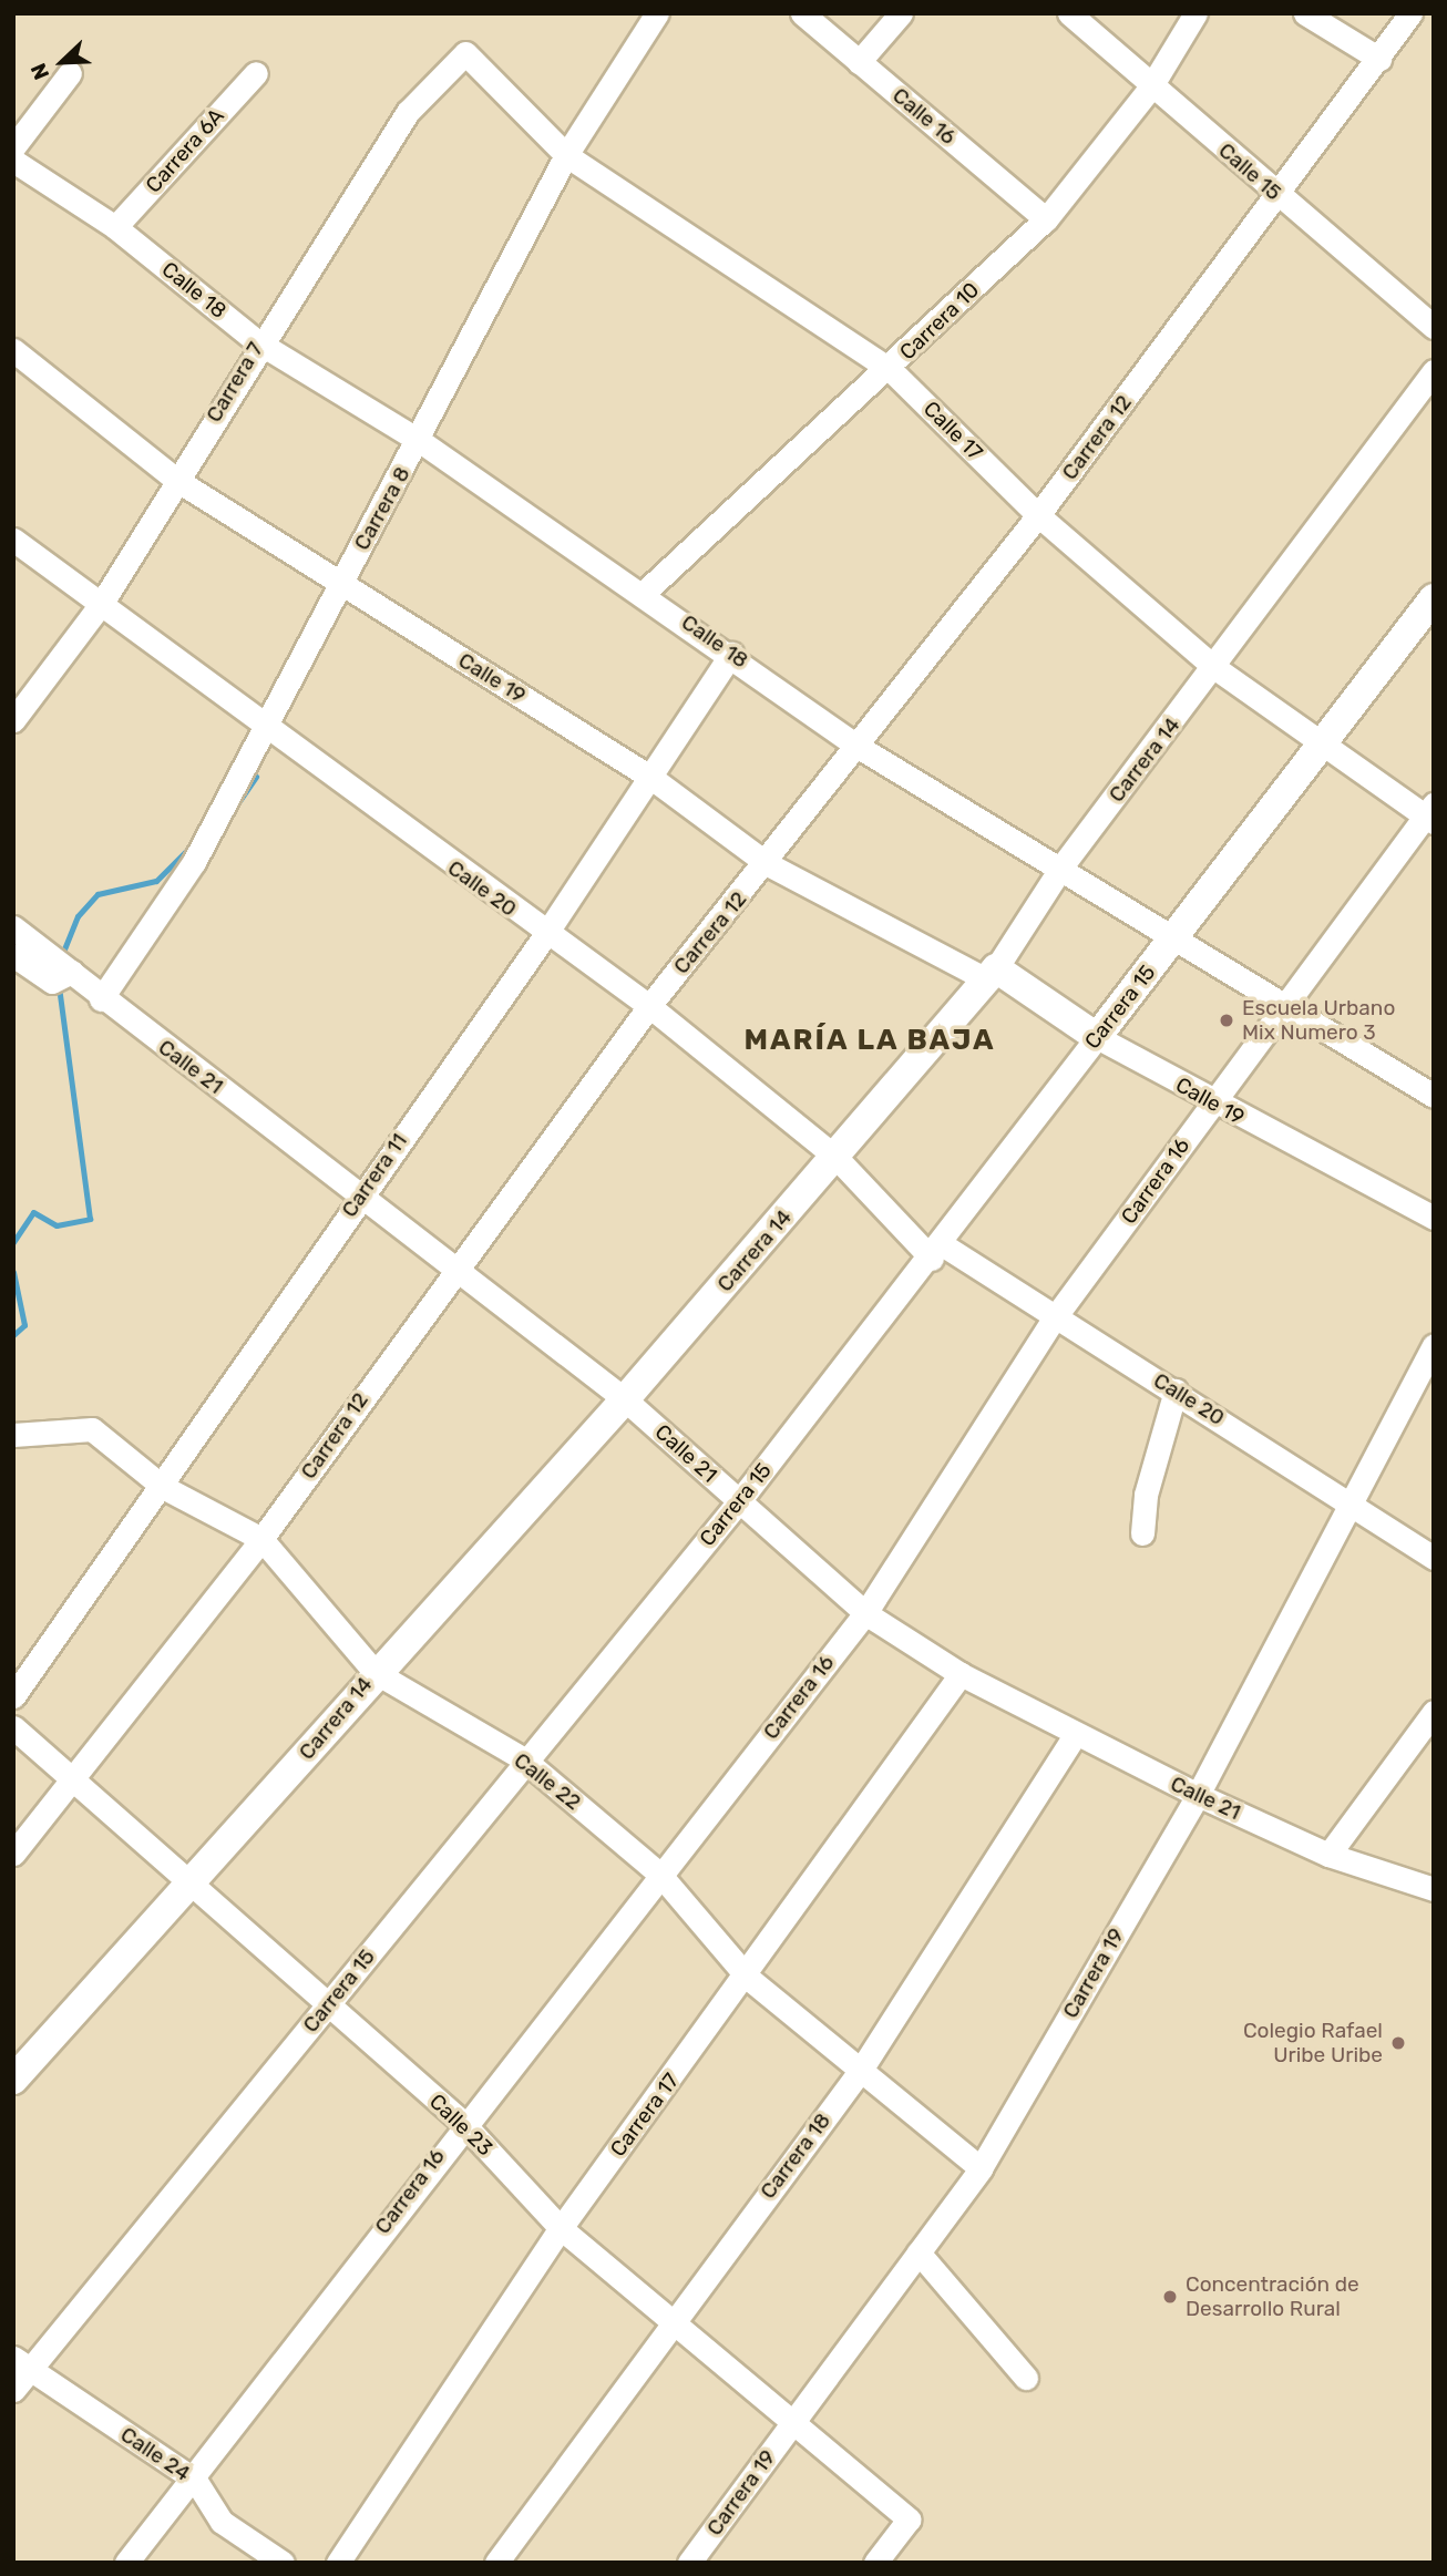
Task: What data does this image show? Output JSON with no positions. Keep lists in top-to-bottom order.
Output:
{
  "streets": {
    "street": [
      "Calle 16",
      "Carrera 6A",
      "Calle 15",
      "Calle 18",
      "Carrera 10",
      "Carrera 7",
      "Calle 17",
      "Carrera 12",
      "Carrera 8",
      "Calle 19",
      "Carrera 14",
      "Calle 20",
      "Carrera 15",
      "Calle 21",
      "Carrera 11",
      "Carrera 16",
      "Calle 22",
      "Carrera 19",
      "Carrera 17",
      "Calle 23",
      "Carrera 18",
      "Calle 24"
    ]
  },
  "crossings": [
    ["Calle 16", "Carrera 10"],
    ["Carrera 6A", "Calle 18"],
    ["Calle 15", "Carrera 10"],
    ["Calle 15", "Carrera 12"],
    ["Calle 18", "Carrera 10"],
    ["Calle 18", "Carrera 7"],
    ["Calle 18", "Carrera 12"],
    ["Calle 18", "Carrera 8"],
    ["Calle 18", "Carrera 14"],
    ["Calle 18", "Carrera 15"],
    ["Calle 18", "Carrera 11"],
    ["Calle 18", "Carrera 16"],
    ["Carrera 10", "Calle 17"],
    ["Carrera 7", "Calle 17"],
    ["Carrera 7", "Calle 19"],
    ["Carrera 7", "Calle 20"],
    ["Calle 17", "Carrera 12"],
    ["Calle 17", "Carrera 8"],
    ["Calle 17", "Carrera 14"],
    ["Calle 17", "Carrera 15"],
    ["Calle 17", "Carrera 16"],
    ["Carrera 12", "Calle 19"],
    ["Carrera 12", "Calle 20"],
    ["Carrera 12", "Calle 21"],
    ["Carrera 12", "Calle 22"],
    ["Carrera 12", "Calle 23"],
    ["Carrera 8", "Calle 19"],
    ["Carrera 8", "Calle 20"],
    ["Carrera 8", "Calle 21"],
    ["Calle 19", "Carrera 14"],
    ["Calle 19", "Carrera 15"],
    ["Calle 19", "Carrera 11"],
    ["Calle 19", "Carrera 16"],
    ["Carrera 14", "Calle 20"],
    ["Carrera 14", "Calle 21"],
    ["Carrera 14", "Calle 22"],
    ["Carrera 14", "Calle 23"],
    ["Calle 20", "Carrera 15"],
    ["Calle 20", "Carrera 11"],
    ["Calle 20", "Carrera 16"],
    ["Calle 20", "Carrera 19"],
    ["Carrera 15", "Calle 21"],
    ["Carrera 15", "Calle 22"],
    ["Carrera 15", "Calle 23"],
    ["Carrera 15", "Calle 24"],
    ["Calle 21", "Carrera 11"],
    ["Calle 21", "Carrera 16"],
    ["Calle 21", "Carrera 19"],
    ["Calle 21", "Carrera 17"],
    ["Calle 21", "Carrera 18"],
    ["Carrera 11", "Calle 22"],
    ["Carrera 16", "Calle 22"],
    ["Carrera 16", "Calle 23"],
    ["Carrera 16", "Calle 24"],
    ["Calle 22", "Carrera 19"],
    ["Calle 22", "Carrera 17"],
    ["Calle 22", "Carrera 18"],
    ["Carrera 19", "Calle 23"],
    ["Carrera 17", "Calle 23"],
    ["Calle 23", "Carrera 18"]
  ],
  "districts": ["MARÍA LA BAJA"],
  "places": ["Escuela Urbano Mix Numero 3", "Colegio Rafael Uribe Uribe", "Concentración de Desarrollo Rural"],
  "north": "bottom left"
}
